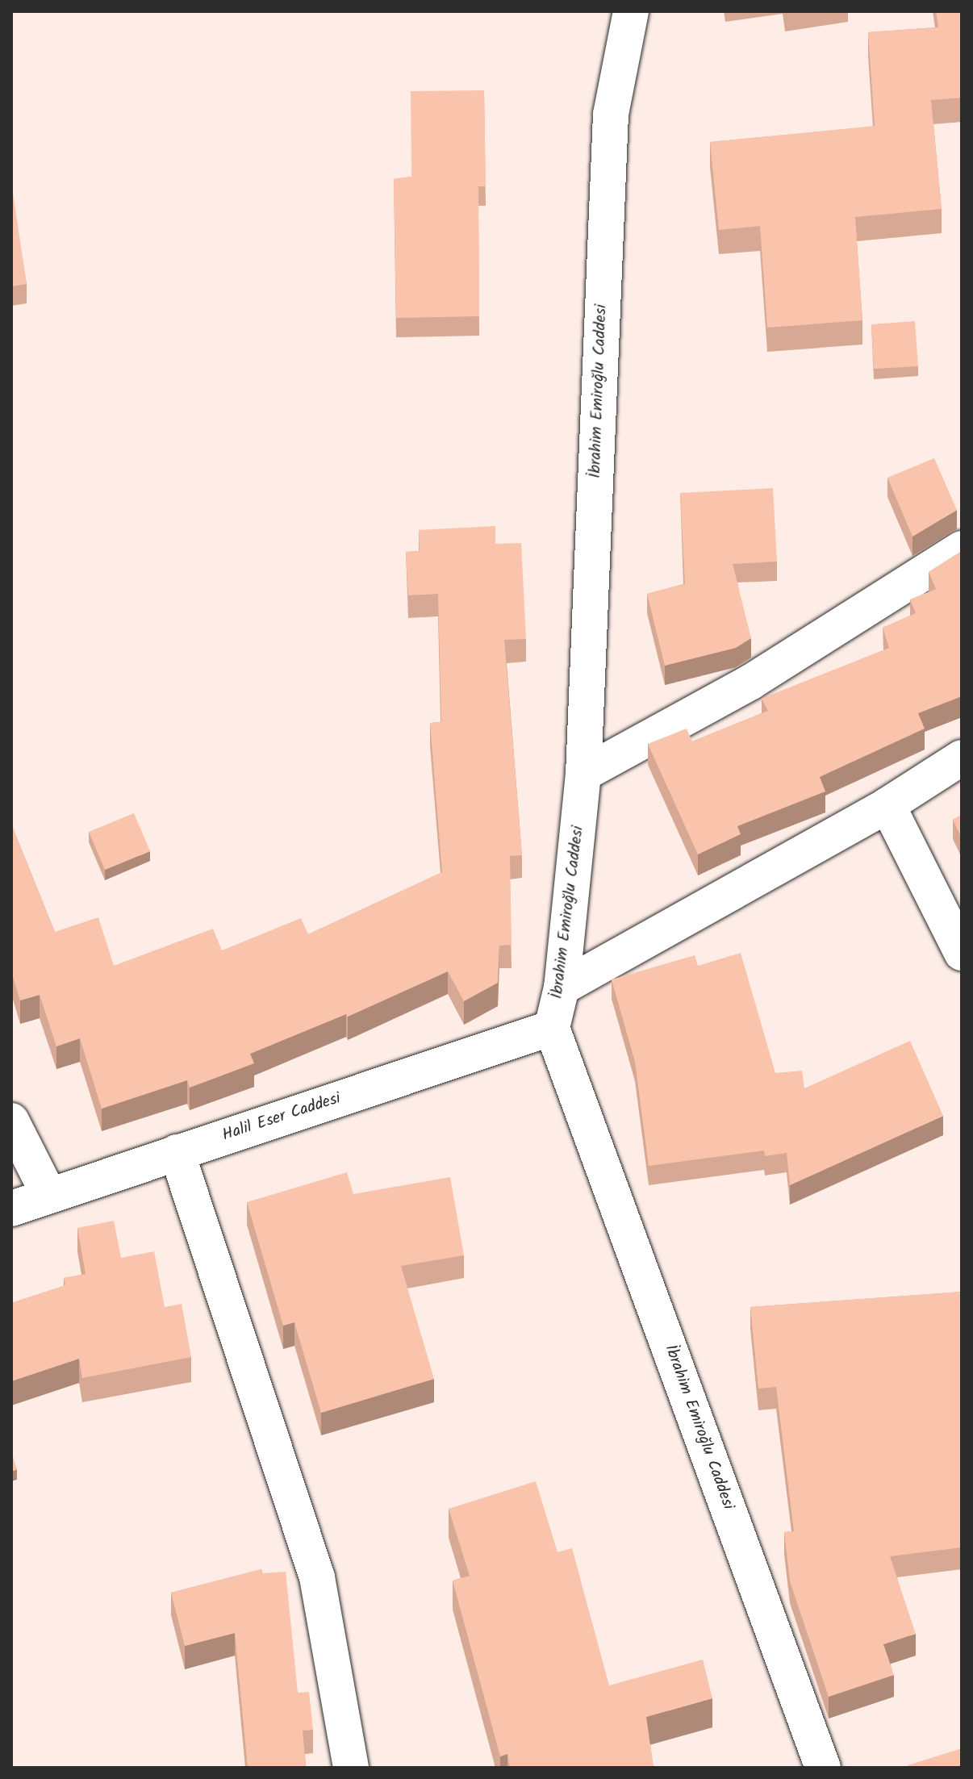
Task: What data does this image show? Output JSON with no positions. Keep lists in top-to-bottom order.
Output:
{
  "streets": {
    "street": ["İbrahim Emiroğlu Caddesi", "Halil Eser Caddesi"]
  },
  "crossings": [
    ["İbrahim Emiroğlu Caddesi", "Halil Eser Caddesi"]
  ]
}
